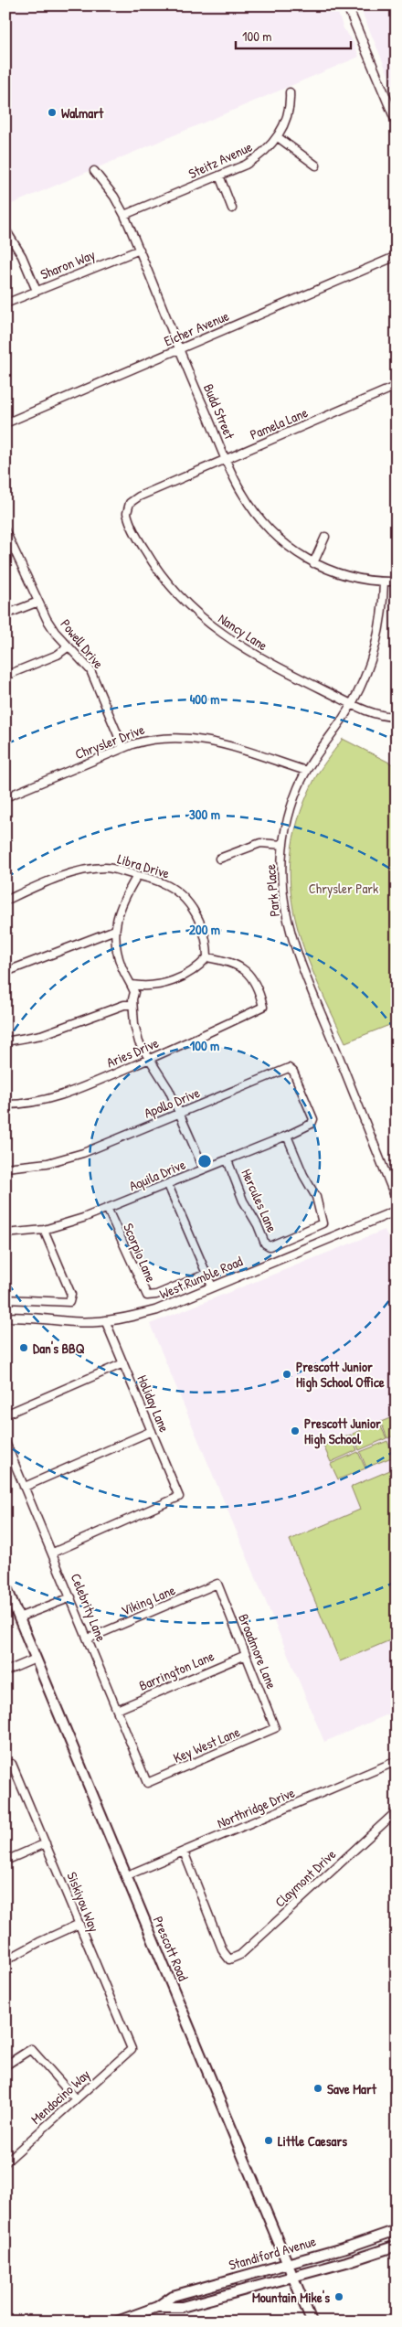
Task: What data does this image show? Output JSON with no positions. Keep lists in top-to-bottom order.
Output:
{
  "streets": {
    "main road": ["Prescott Road", "Standiford Avenue"],
    "street": [
      "Steitz Avenue",
      "Sharon Way",
      "Eicher Avenue",
      "Budd Street",
      "Pamela Lane",
      "Nancy Lane",
      "Powell Drive",
      "Chrysler Drive",
      "Libra Drive",
      "Park Place",
      "Aries Drive",
      "Apollo Drive",
      "Aquila Drive",
      "Hercules Lane",
      "Scorpio Lane",
      "West Rumble Road",
      "Holiday Lane",
      "Viking Lane",
      "Celebrity Lane",
      "Broadmore Lane",
      "Barrington Lane",
      "Key West Lane",
      "Northridge Drive",
      "Claymont Drive",
      "Siskiyou Way",
      "Mendocino Way"
    ]
  },
  "crossings": [
    ["Steitz Avenue", "Budd Street"],
    ["Sharon Way", "Budd Street"],
    ["Eicher Avenue", "Budd Street"],
    ["Budd Street", "Pamela Lane"],
    ["Budd Street", "Park Place"],
    ["Pamela Lane", "Nancy Lane"],
    ["Nancy Lane", "Park Place"],
    ["Powell Drive", "Chrysler Drive"],
    ["Chrysler Drive", "Park Place"],
    ["Libra Drive", "Aries Drive"],
    ["Apollo Drive", "Aquila Drive"],
    ["Aquila Drive", "Hercules Lane"],
    ["Aquila Drive", "Scorpio Lane"],
    ["West Rumble Road", "Holiday Lane"],
    ["Holiday Lane", "Celebrity Lane"],
    ["Viking Lane", "Celebrity Lane"],
    ["Viking Lane", "Broadmore Lane"],
    ["Celebrity Lane", "Barrington Lane"],
    ["Celebrity Lane", "Key West Lane"],
    ["Broadmore Lane", "Barrington Lane"],
    ["Broadmore Lane", "Key West Lane"],
    ["Northridge Drive", "Claymont Drive"],
    ["Northridge Drive", "Prescott Road"],
    ["Siskiyou Way", "Mendocino Way"],
    ["Prescott Road", "Standiford Avenue"]
  ],
  "parks": ["Chrysler Park"],
  "places": [
    "Walmart",
    "Dan's BBQ",
    "Prescott Junior High School Office",
    "Prescott Junior High School",
    "Save Mart",
    "Little Caesars",
    "Mountain Mike's"
  ],
  "scale_bar": "100 m",
  "rings": [
    "400 m",
    "300 m",
    "200 m",
    "100 m"
  ]
}
